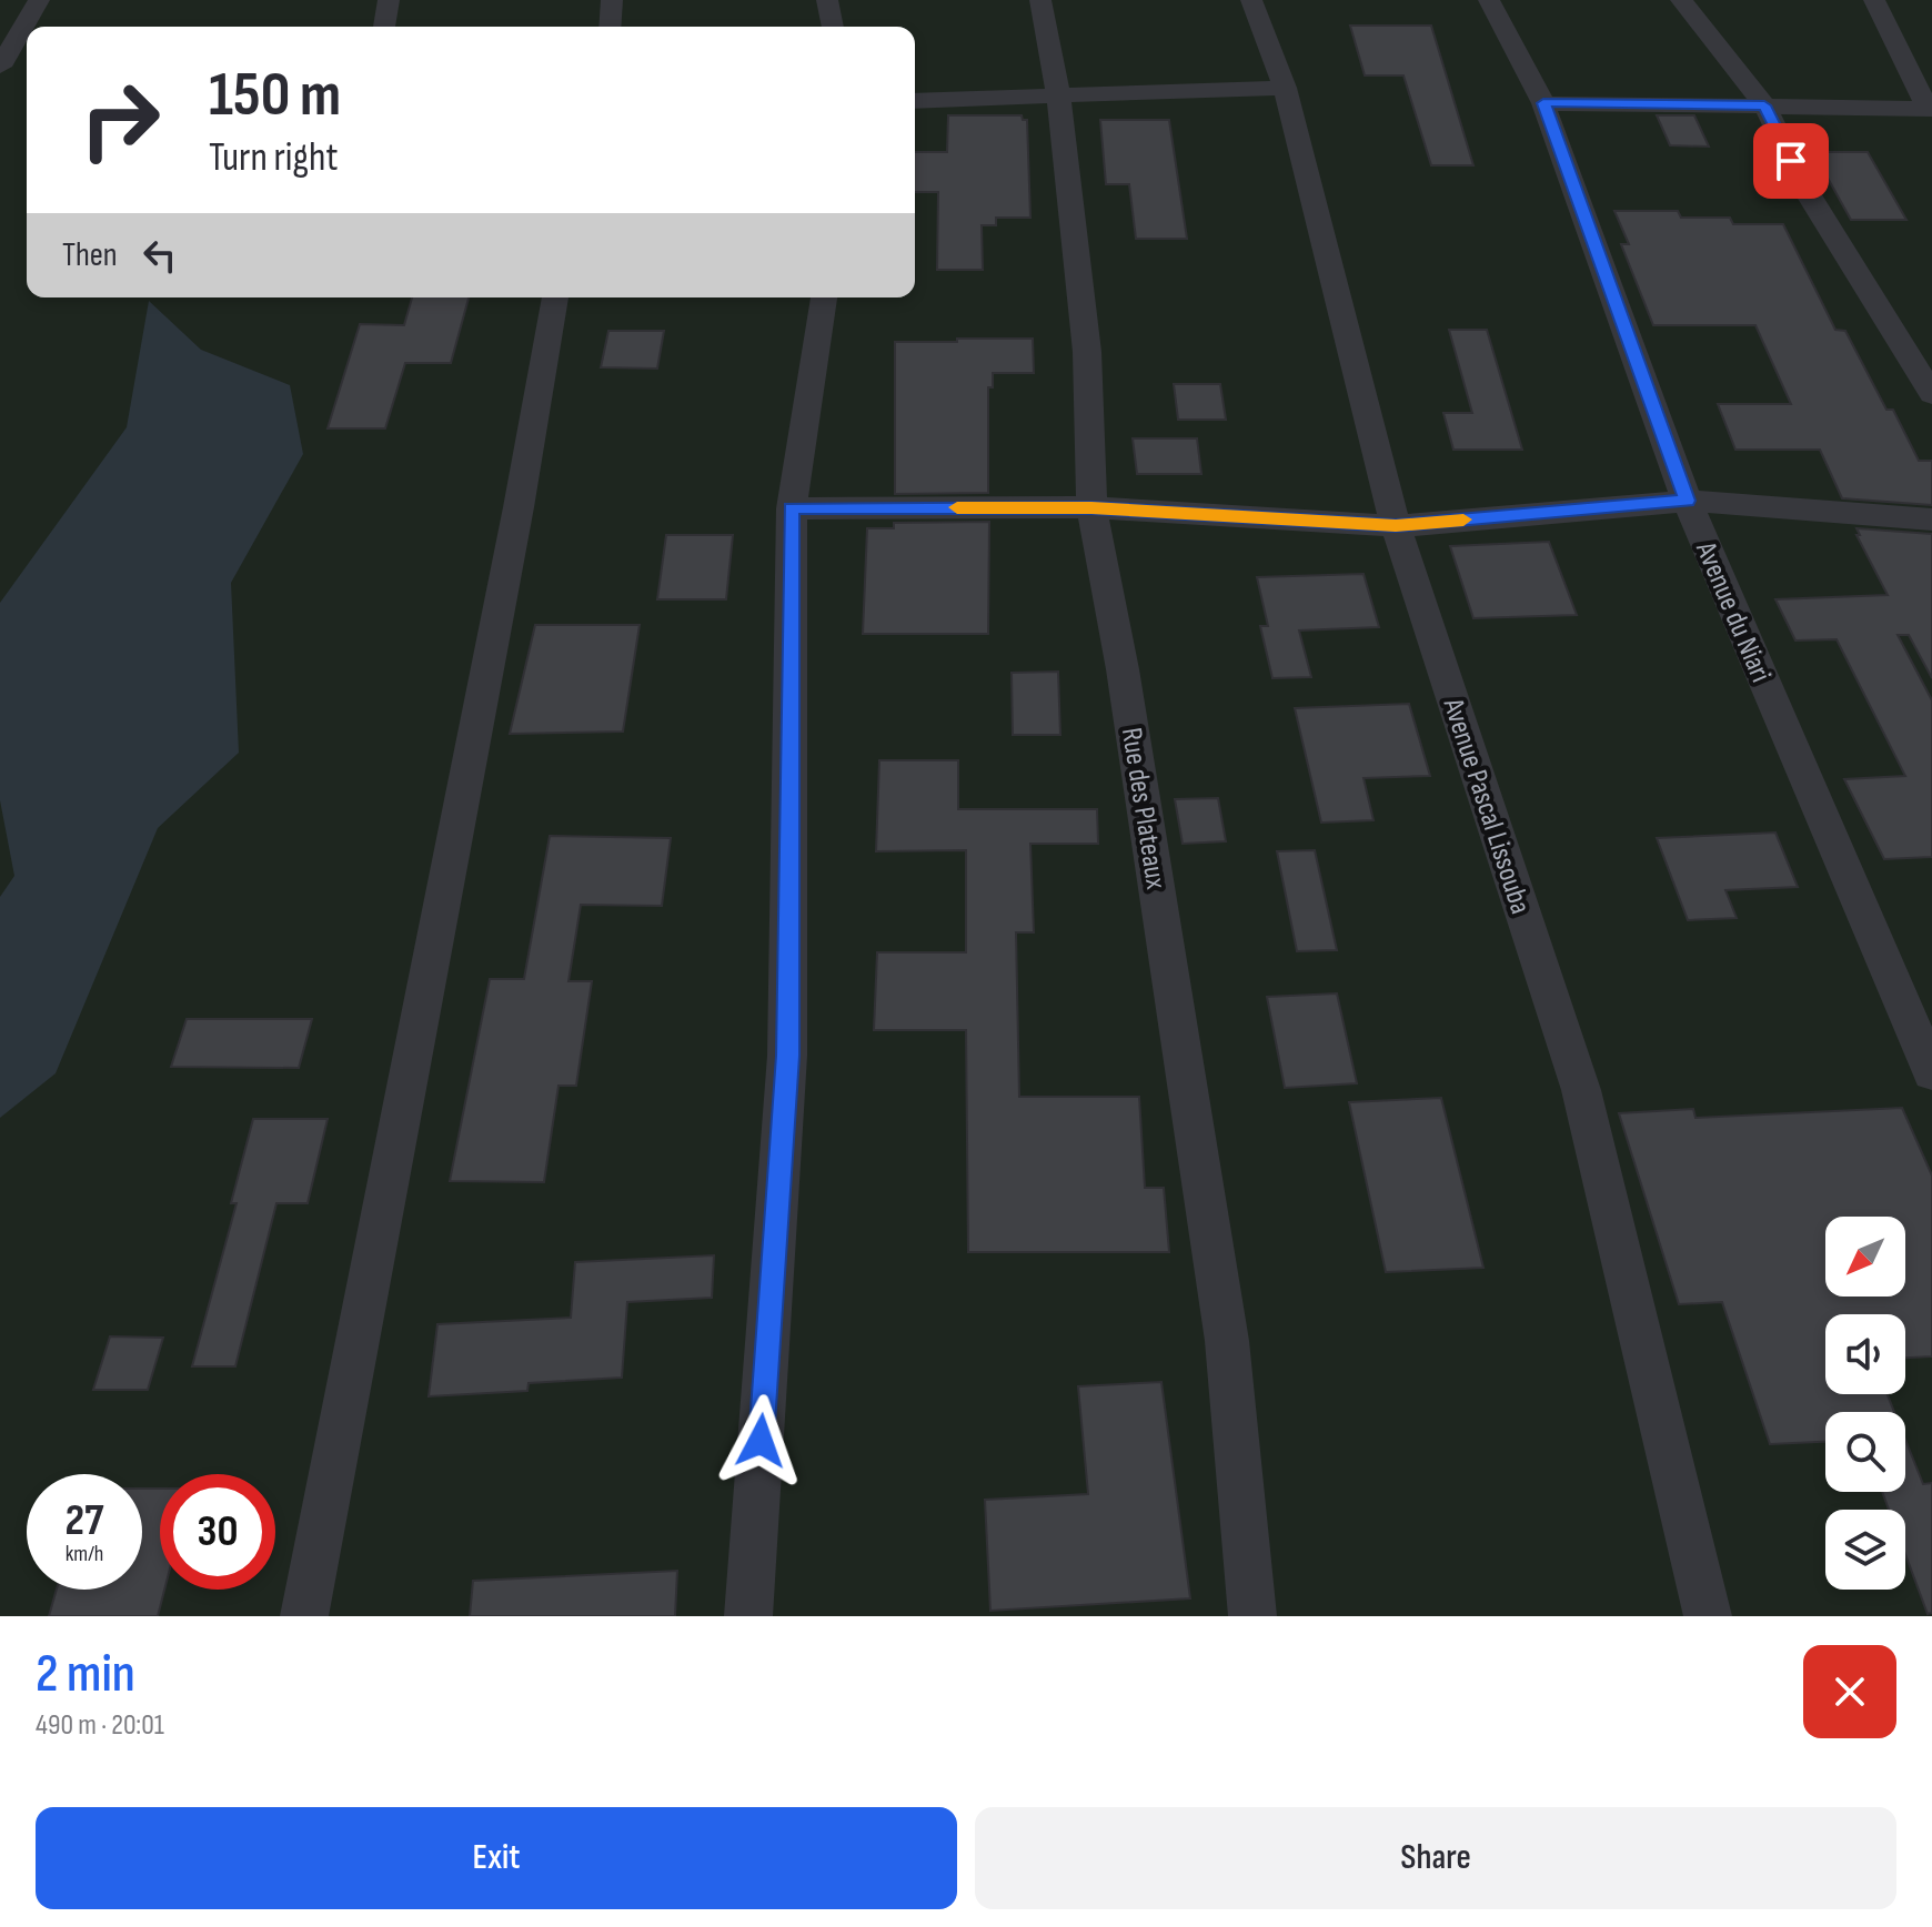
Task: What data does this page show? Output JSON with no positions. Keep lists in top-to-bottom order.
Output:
{
  "streets": {
    "street": ["Avenue du Niari", "Avenue Pascal Lissouba", "Rue des Plateaux"]
  },
  "north": "bottom left",
  "page": {
    "turn": ["150 m", "Turn right"],
    "then": "Then",
    "speed": "27 km/h",
    "limit": "30",
    "heading": ["2 min", "490 m · 20:01"],
    "buttons": ["Exit", "Share"]
  }
}
